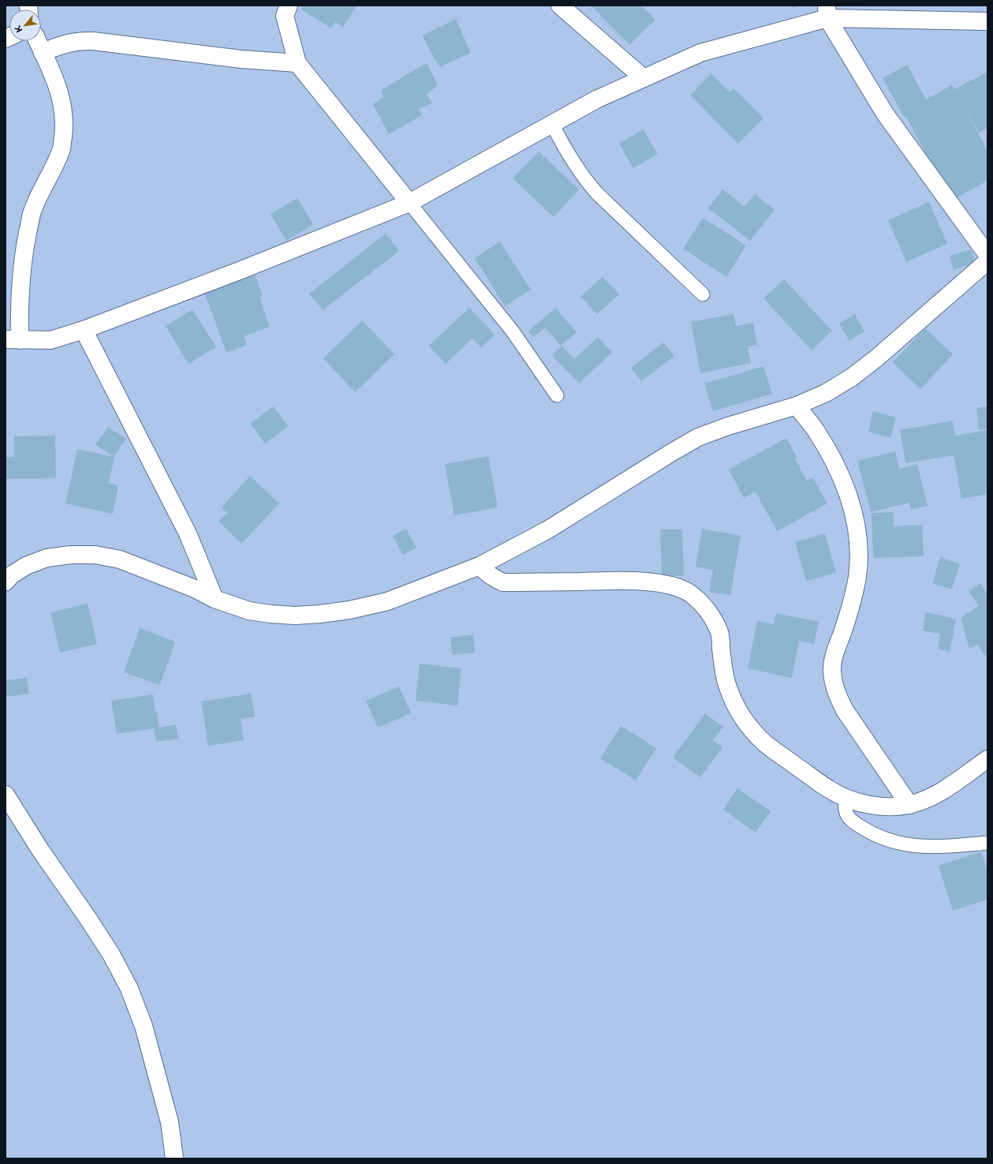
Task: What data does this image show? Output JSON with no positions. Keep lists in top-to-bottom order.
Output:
{
  "north": "bottom left"
}
